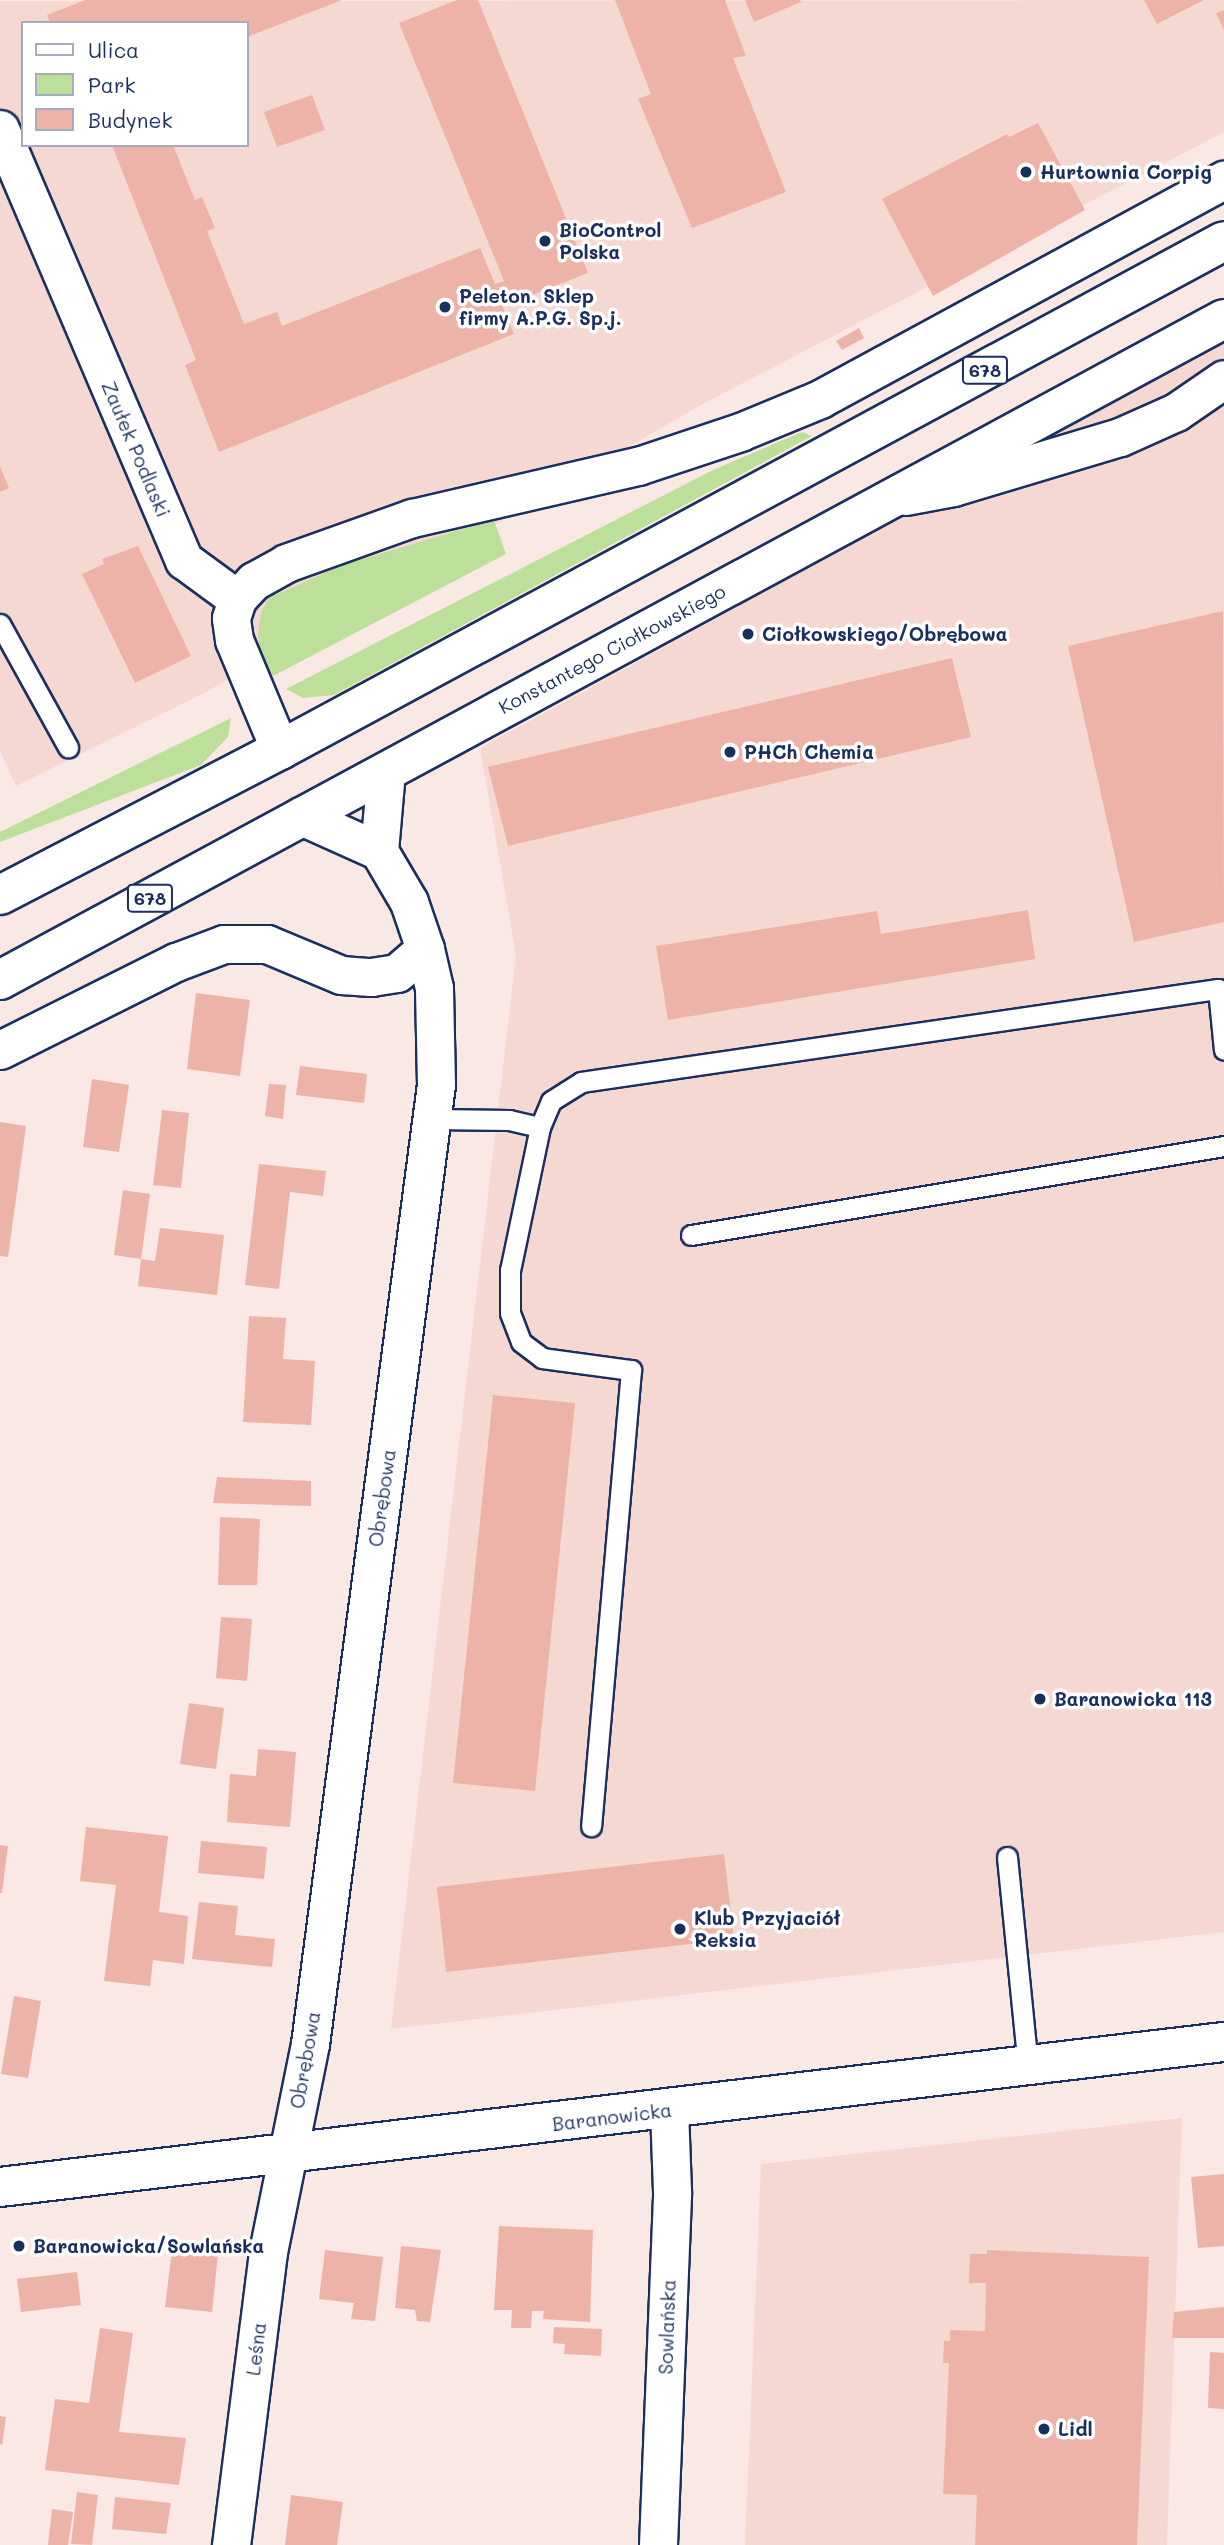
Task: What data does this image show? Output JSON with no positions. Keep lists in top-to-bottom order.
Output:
{
  "streets": {
    "main road": ["678", "Konstantego Ciołkowskiego", "Baranowicka"],
    "street": [
      "Zaułek Podlaski",
      "Obrębowa",
      "Sowlańska",
      "Leśna"
    ]
  },
  "crossings": [
    ["Obrębowa", "Baranowicka"],
    ["Obrębowa", "Leśna"],
    ["Baranowicka", "Sowlańska"],
    ["Baranowicka", "Leśna"]
  ],
  "places": [
    "Hurtownia Corpig",
    "BioControl Polska",
    "Peleton. Sklep firmy A.P.G. Sp.j.",
    "Ciołkowskiego/Obrębowa",
    "PHCh Chemia",
    "Baranowicka 113",
    "Klub Przyjaciół Reksia",
    "Baranowicka/Sowlańska",
    "Lidl"
  ],
  "legend": ["Ulica", "Park", "Budynek"]
}
